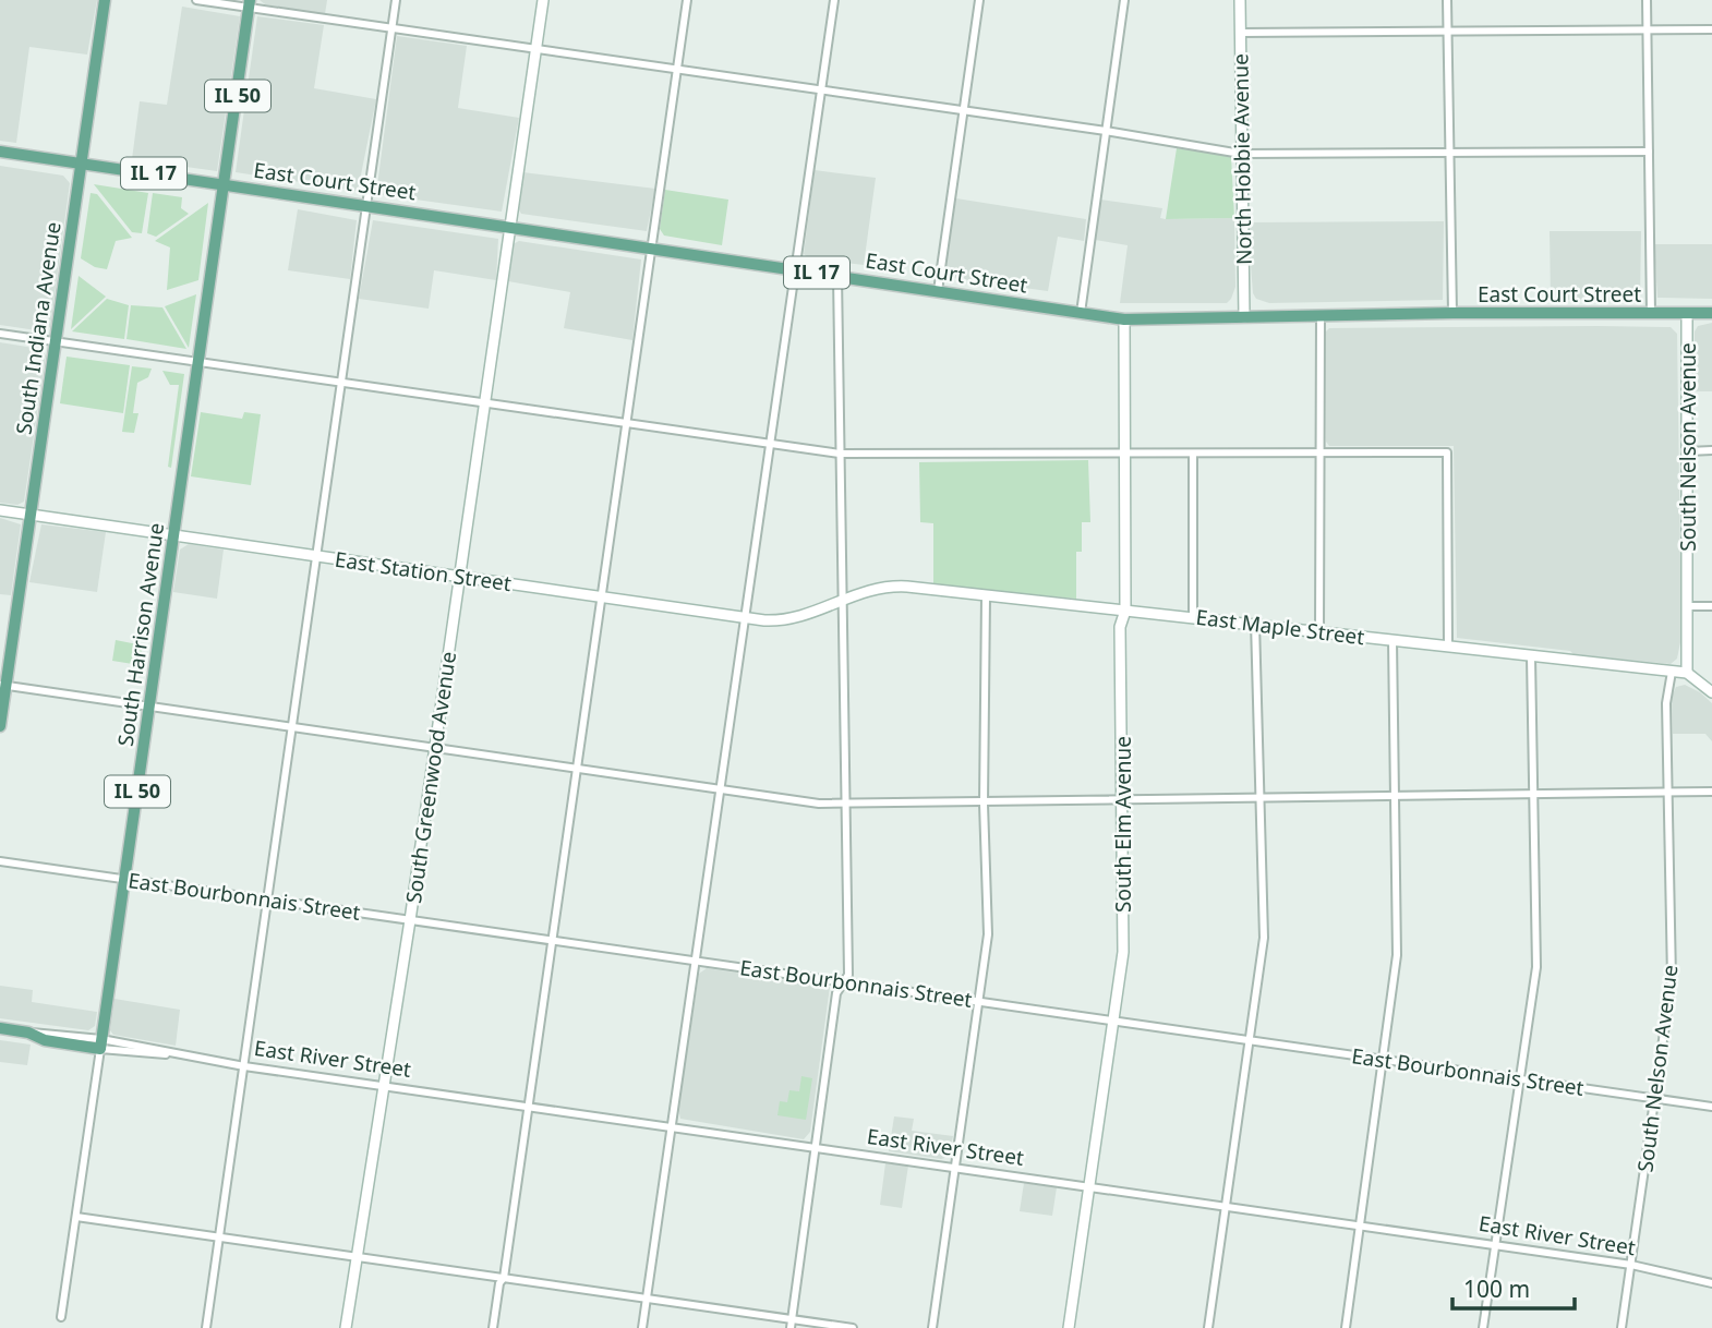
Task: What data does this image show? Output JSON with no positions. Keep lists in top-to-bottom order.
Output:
{
  "streets": {
    "main road": [
      "IL 50",
      "North Hobbie Avenue",
      "IL 17",
      "East Court Street",
      "South Indiana Avenue",
      "South Nelson Avenue",
      "East Station Street",
      "East Maple Street",
      "South Harrison Avenue",
      "South Greenwood Avenue",
      "South Elm Avenue",
      "East River Street"
    ],
    "street": ["East Bourbonnais Street"]
  },
  "crossings": [
    ["IL 50", "East Court Street"],
    ["IL 50", "South Harrison Avenue"],
    ["North Hobbie Avenue", "East Court Street"],
    ["East Court Street", "South Indiana Avenue"],
    ["East Court Street", "South Nelson Avenue"],
    ["East Court Street", "South Harrison Avenue"],
    ["East Court Street", "South Greenwood Avenue"],
    ["East Court Street", "South Elm Avenue"],
    ["South Indiana Avenue", "East Station Street"],
    ["South Nelson Avenue", "East Maple Street"],
    ["South Nelson Avenue", "East Bourbonnais Street"],
    ["South Nelson Avenue", "East River Street"],
    ["East Station Street", "East Maple Street"],
    ["East Station Street", "South Harrison Avenue"],
    ["East Station Street", "South Greenwood Avenue"],
    ["East Maple Street", "South Elm Avenue"],
    ["South Harrison Avenue", "East Bourbonnais Street"],
    ["South Harrison Avenue", "East River Street"],
    ["South Greenwood Avenue", "East Bourbonnais Street"],
    ["South Greenwood Avenue", "East River Street"],
    ["South Elm Avenue", "East Bourbonnais Street"],
    ["South Elm Avenue", "East River Street"]
  ],
  "scale_bar": "100 m"
}
